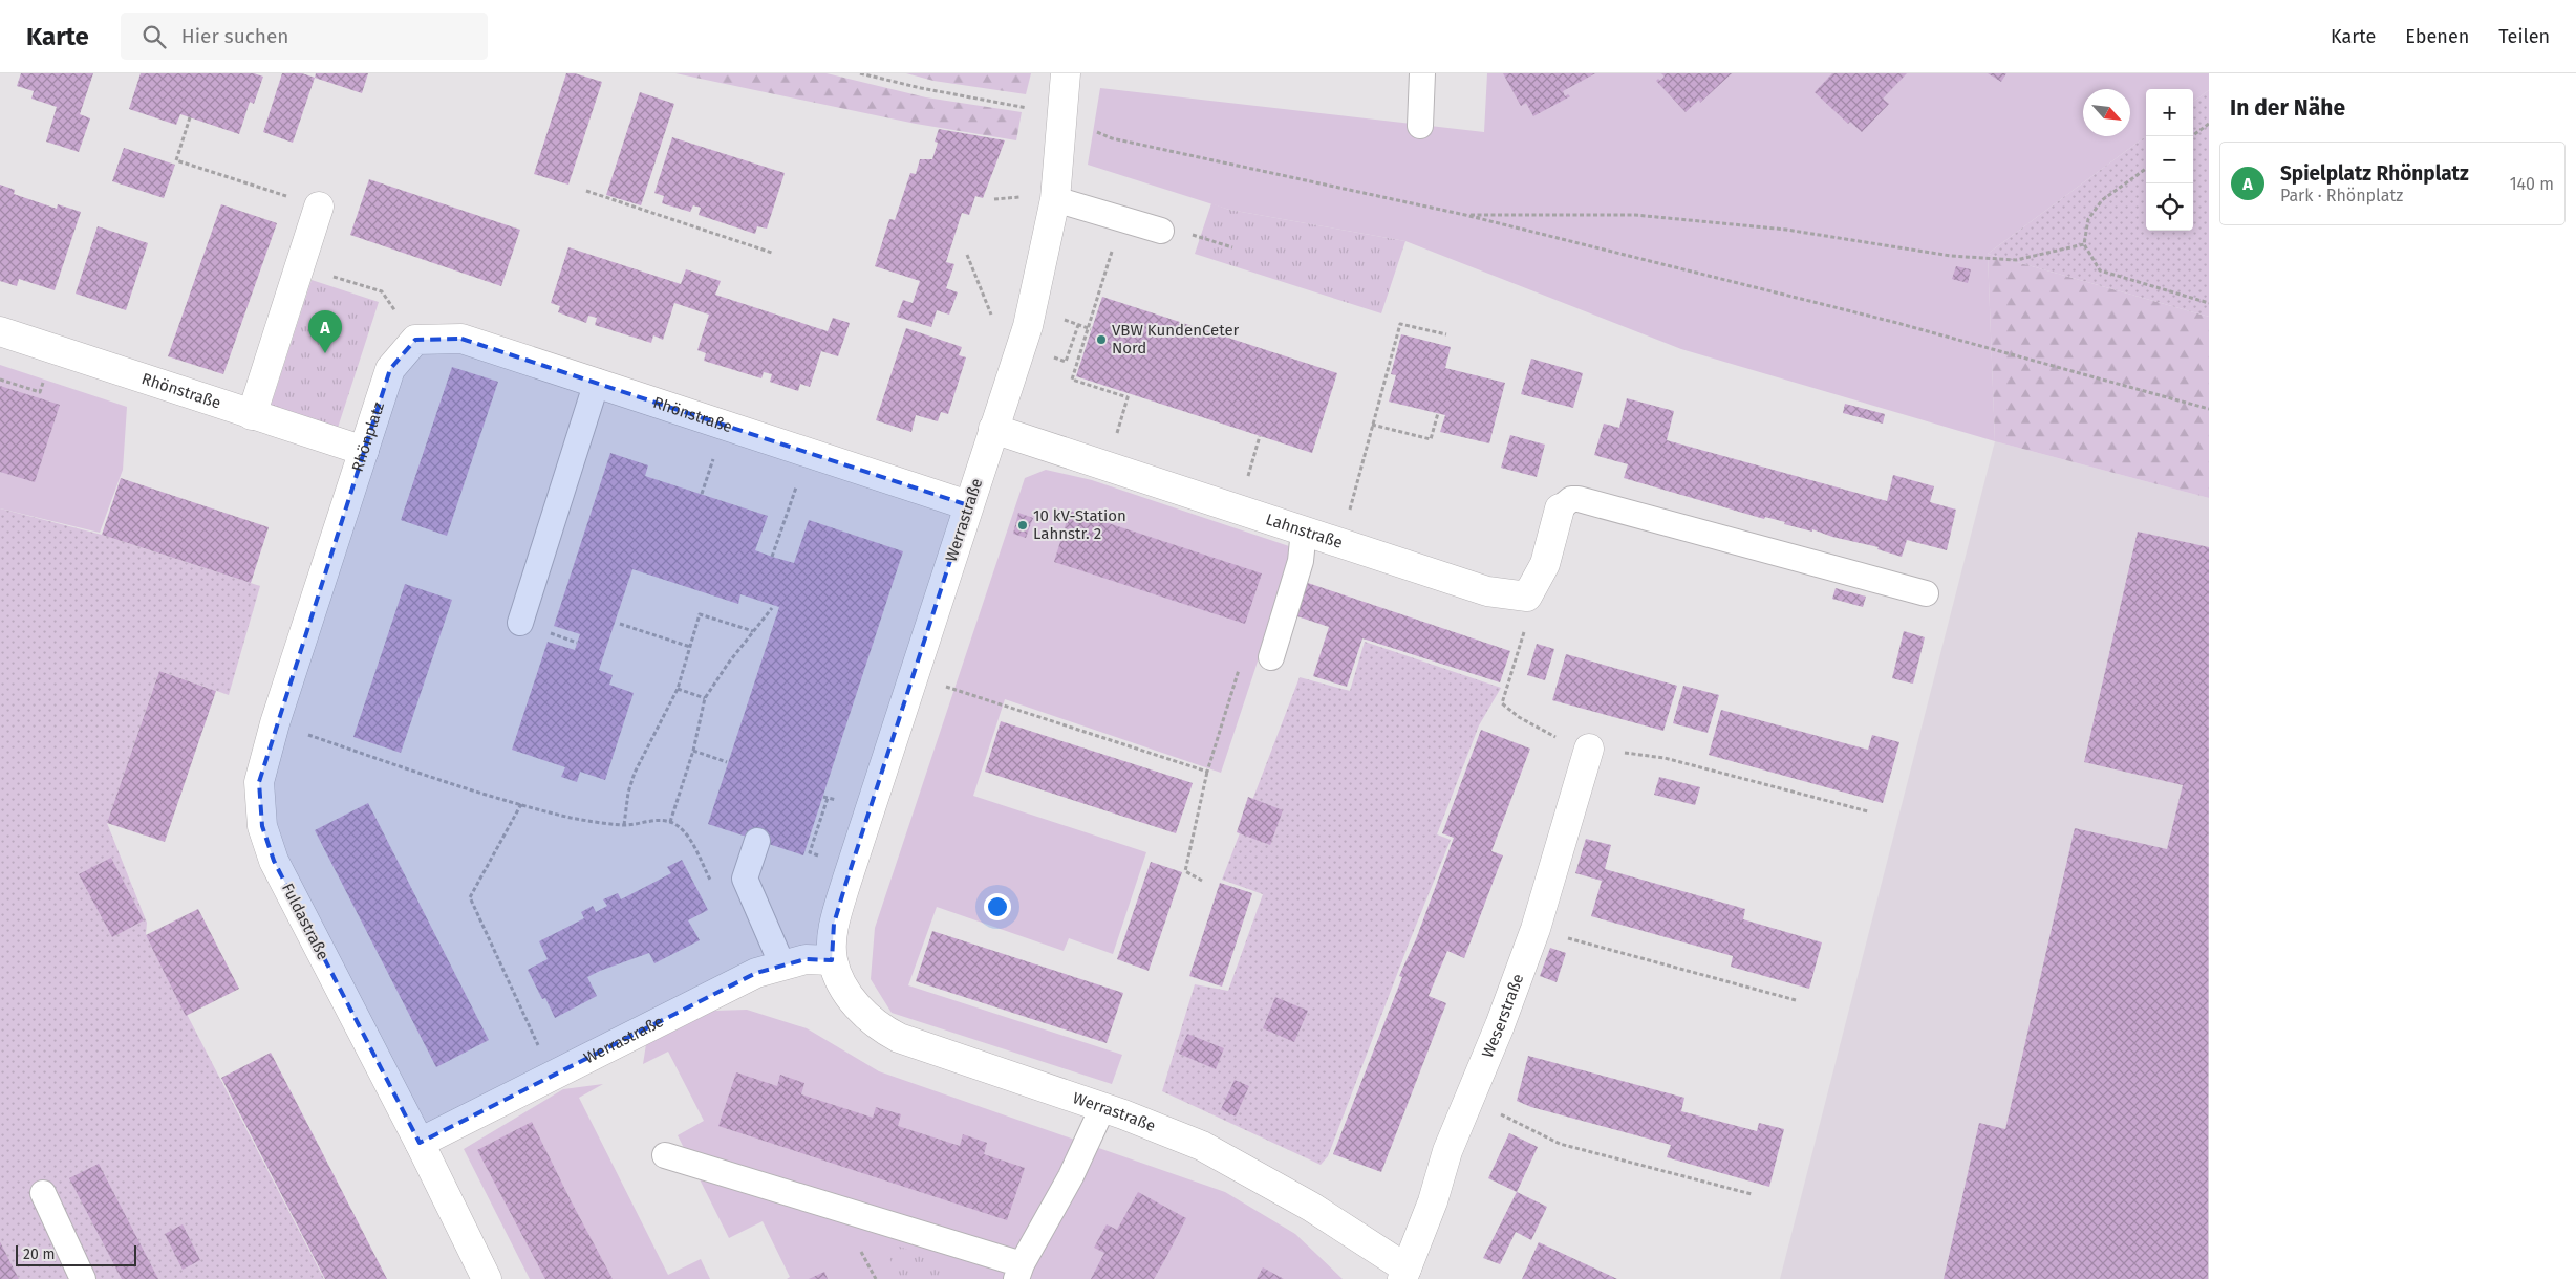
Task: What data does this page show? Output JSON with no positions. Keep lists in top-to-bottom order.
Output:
{
  "streets": {
    "street": [
      "Rhönstraße",
      "Rhönplatz",
      "Werrastraße",
      "Lahnstraße",
      "Fuldastraße",
      "Weserstraße"
    ]
  },
  "crossings": [
    ["Rhönstraße", "Rhönplatz"],
    ["Rhönstraße", "Werrastraße"],
    ["Rhönplatz", "Fuldastraße"],
    ["Werrastraße", "Lahnstraße"],
    ["Werrastraße", "Fuldastraße"],
    ["Werrastraße", "Weserstraße"]
  ],
  "places": ["VBW KundenCeter Nord", "10 kV-Station Lahnstr. 2"],
  "scale_bar": "20 m",
  "north": "bottom right",
  "page": {
    "header": "Karte",
    "search": "Hier suchen",
    "nav": ["Karte", "Ebenen", "Teilen"],
    "heading": "In der Nähe",
    "map_buttons": ["+", "−"],
    "list": [
      {
        "mark": "A",
        "name": "Spielplatz Rhönplatz",
        "note": "Park · Rhönplatz",
        "value": "140 m"
      }
    ],
    "pins": "A",
    "scale": "20 m"
  }
}
